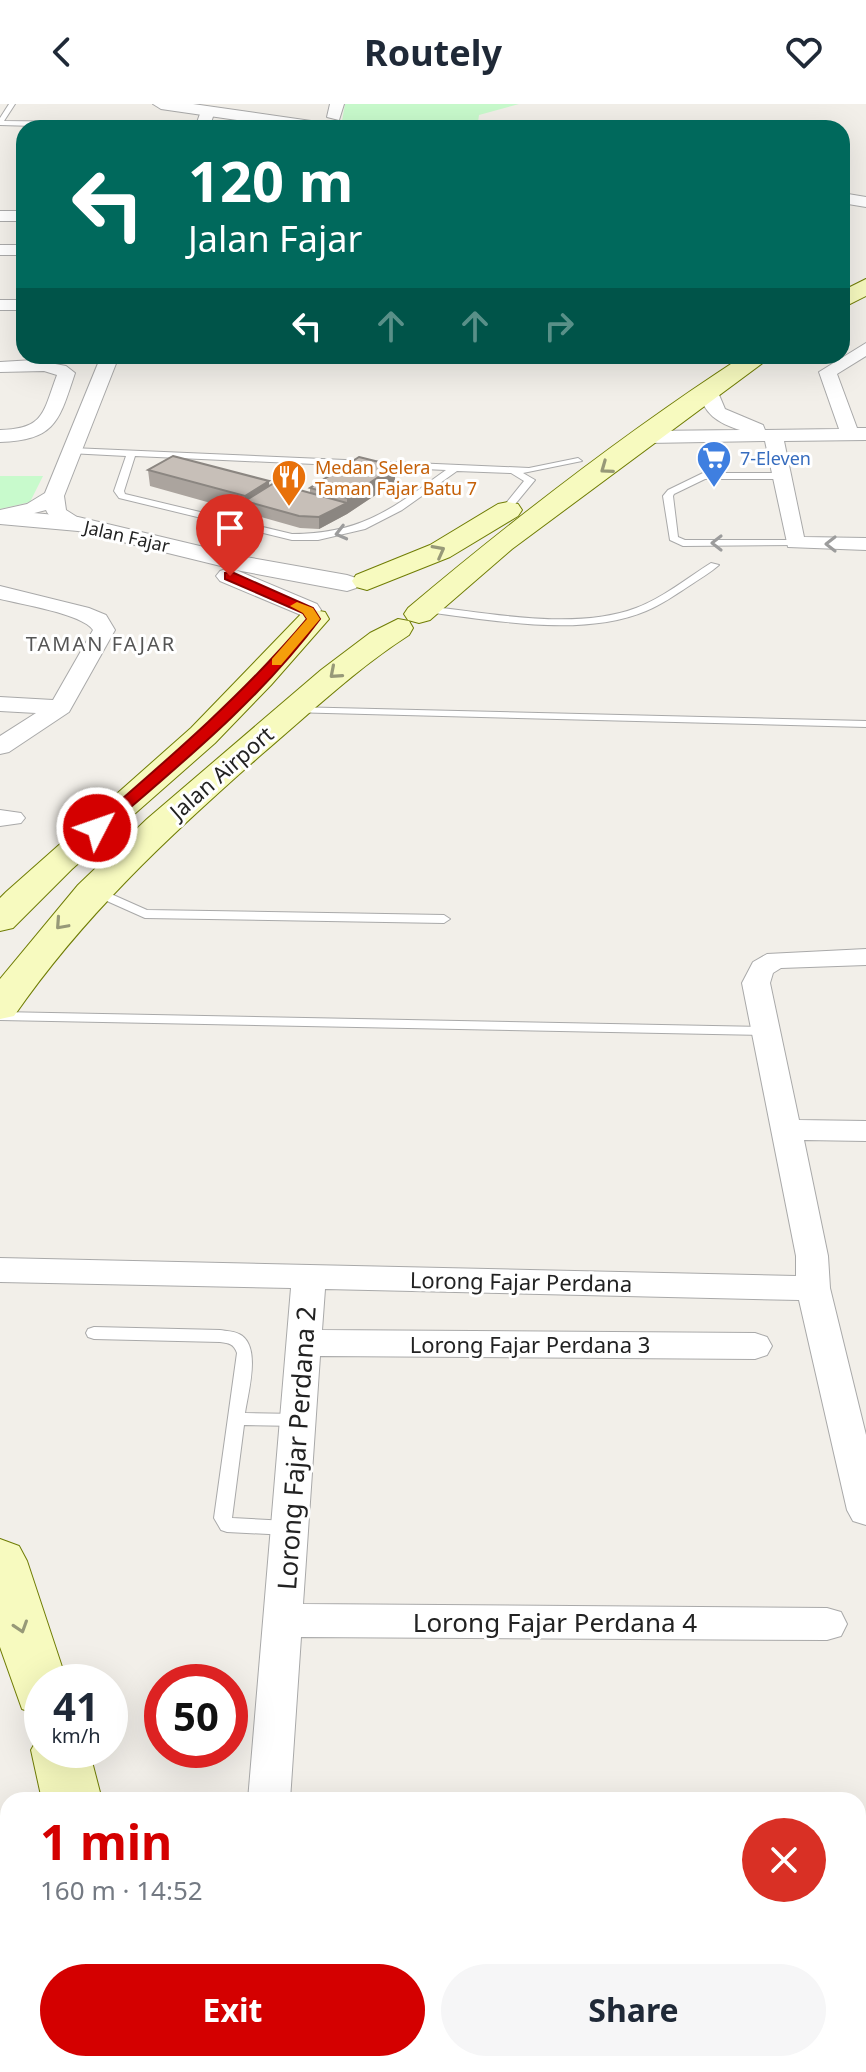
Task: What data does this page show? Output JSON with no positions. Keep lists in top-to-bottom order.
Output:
{
  "streets": {
    "main road": ["Jalan Airport"],
    "street": [
      "Jalan Fajar",
      "Lorong Fajar Perdana",
      "Lorong Fajar Perdana 3",
      "Lorong Fajar Perdana 2",
      "Lorong Fajar Perdana 4"
    ]
  },
  "crossings": [
    ["Jalan Fajar", "Jalan Airport"],
    ["Lorong Fajar Perdana", "Lorong Fajar Perdana 2"],
    ["Lorong Fajar Perdana 3", "Lorong Fajar Perdana 2"],
    ["Lorong Fajar Perdana 2", "Lorong Fajar Perdana 4"]
  ],
  "districts": ["TAMAN FAJAR"],
  "places": {
    "supermarket": ["7-Eleven"],
    "restaurant": ["Medan Selera Taman Fajar Batu 7"]
  },
  "page": {
    "header": "Routely",
    "turn": ["120 m", "Jalan Fajar"],
    "speed": "41 km/h",
    "limit": "50",
    "heading": ["1 min", "160 m · 14:52"],
    "buttons": ["Exit", "Share"]
  }
}
